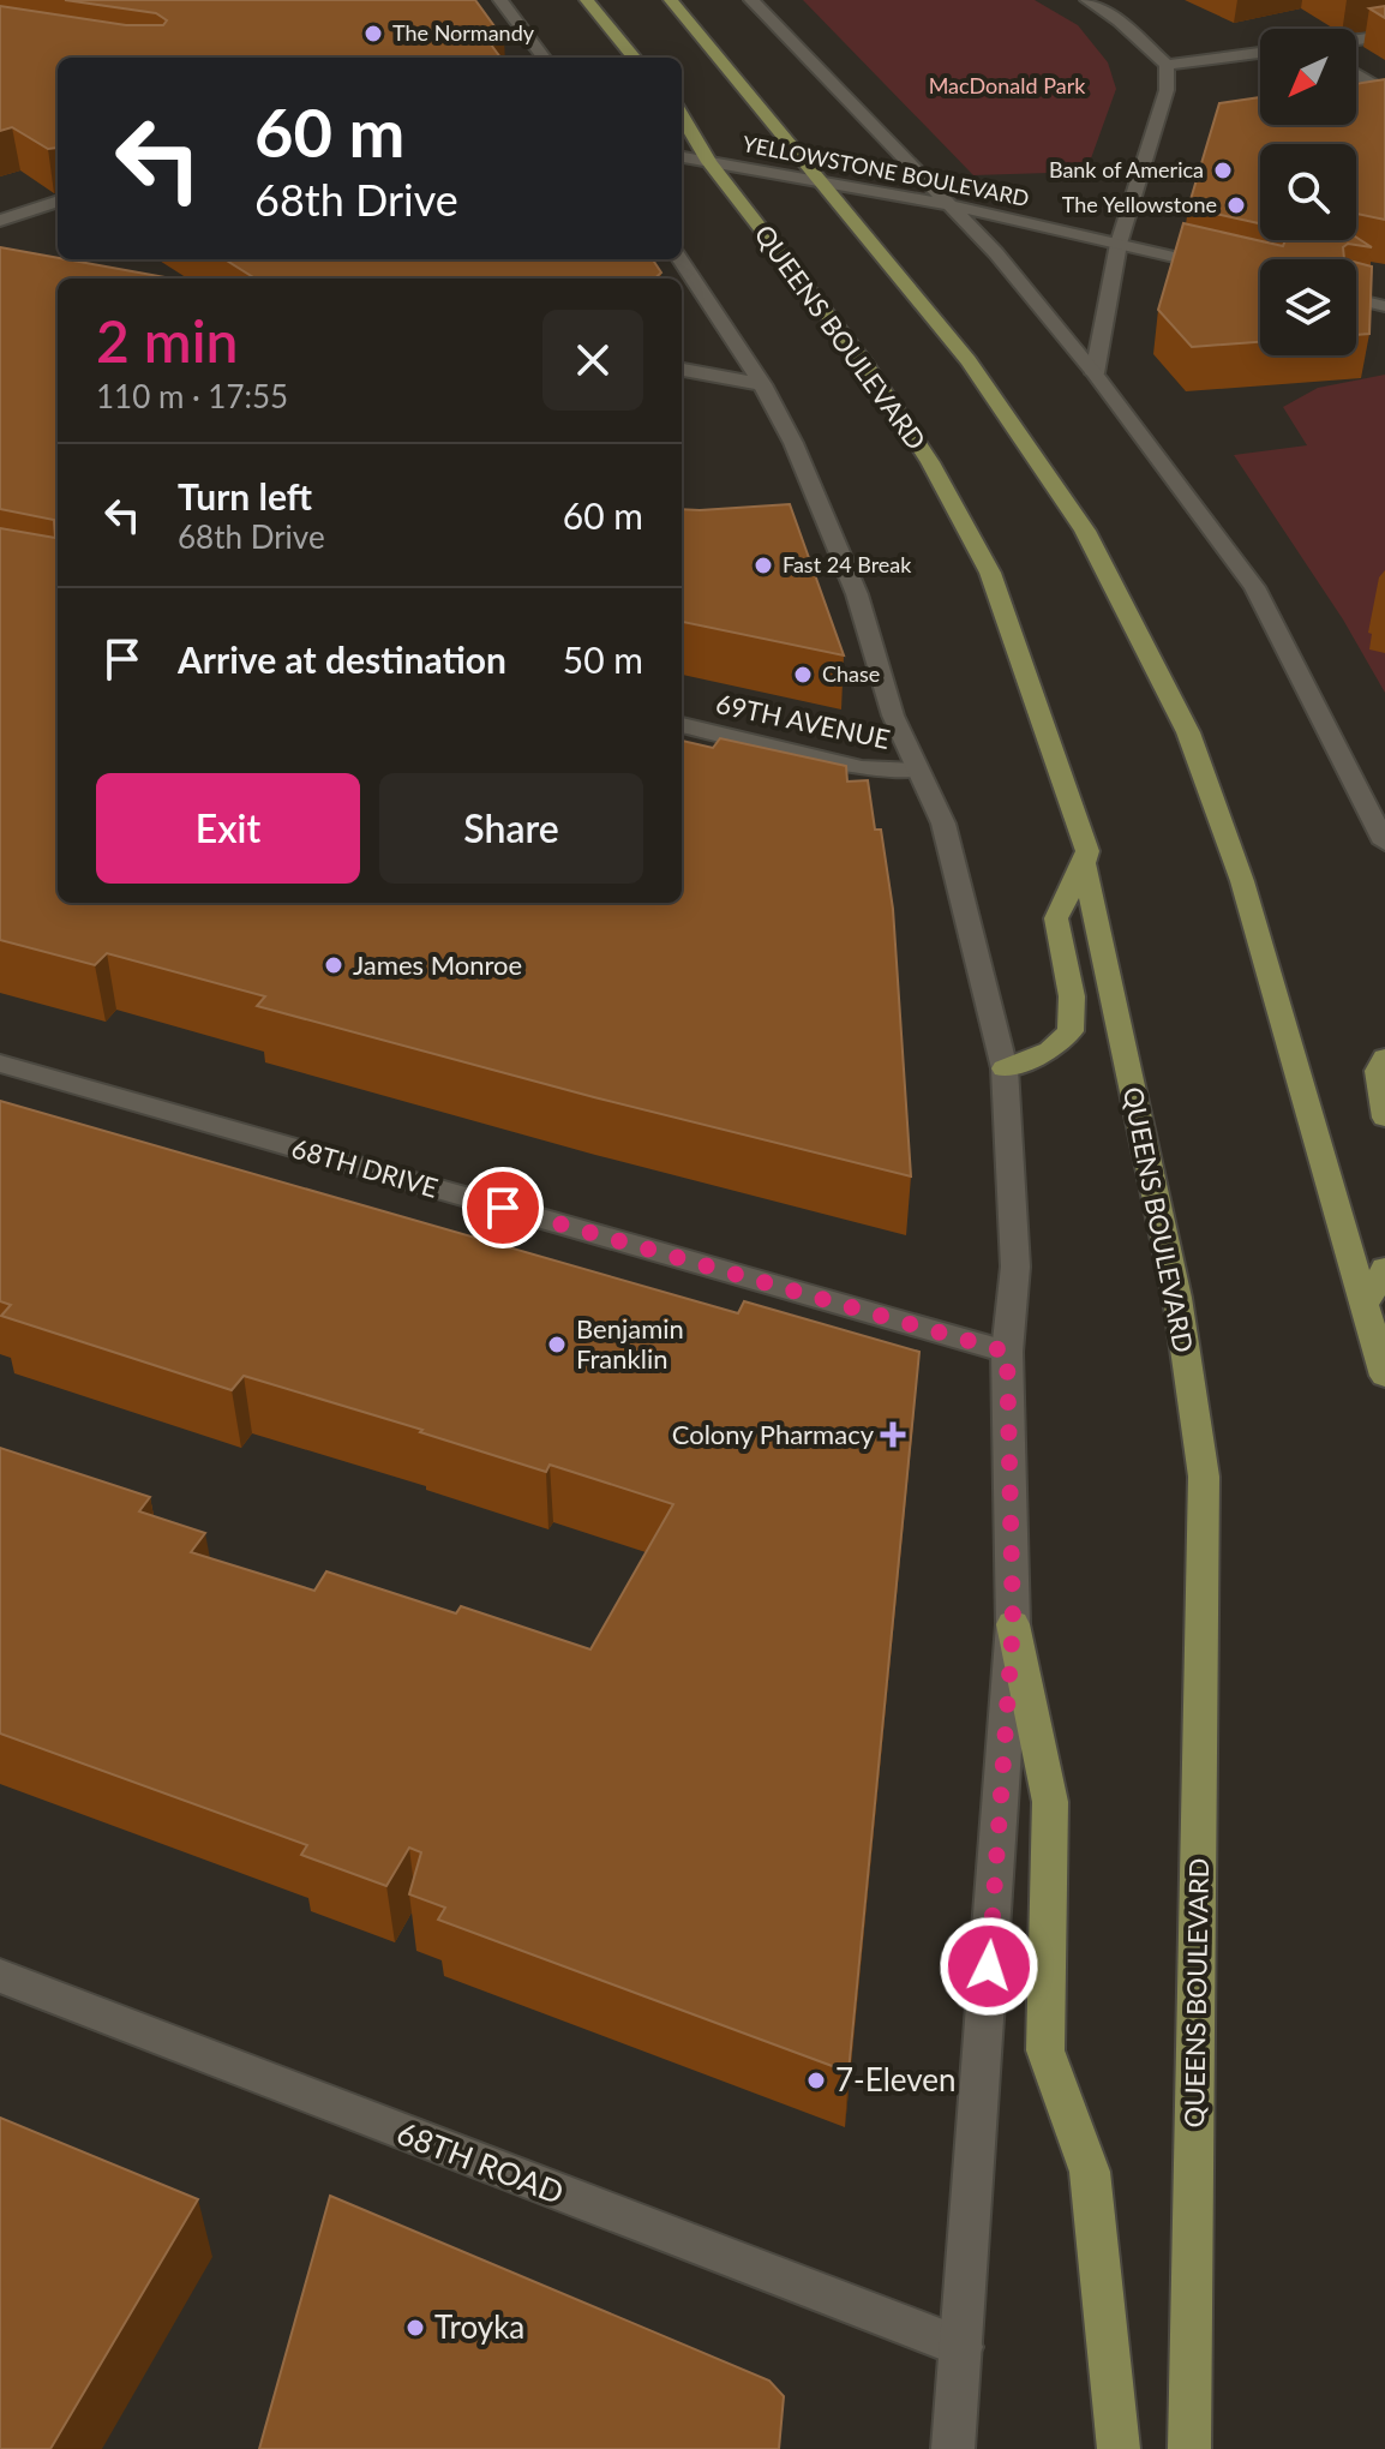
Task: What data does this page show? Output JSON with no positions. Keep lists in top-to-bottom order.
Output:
{
  "streets": {
    "main road": ["QUEENS BOULEVARD"],
    "street": [
      "YELLOWSTONE BOULEVARD",
      "69TH AVENUE",
      "68TH DRIVE",
      "68TH ROAD"
    ]
  },
  "crossings": [
    ["YELLOWSTONE BOULEVARD", "QUEENS BOULEVARD"]
  ],
  "parks": ["MacDonald Park"],
  "places": {
    "other": [
      "The Normandy",
      "Bank of America",
      "The Yellowstone",
      "Fast 24 Break",
      "Chase",
      "James Monroe",
      "Benjamin Franklin",
      "7-Eleven",
      "Troyka"
    ],
    "health": ["Colony Pharmacy"]
  },
  "north": "bottom left",
  "page": {
    "turn": ["60 m", "68th Drive"],
    "heading": ["2 min", "110 m · 17:55"],
    "list": [
      {
        "name": "Turn left",
        "note": "68th Drive",
        "value": "60 m"
      },
      {
        "name": "Arrive at destination",
        "value": "50 m"
      }
    ],
    "buttons": ["Exit", "Share"]
  }
}
